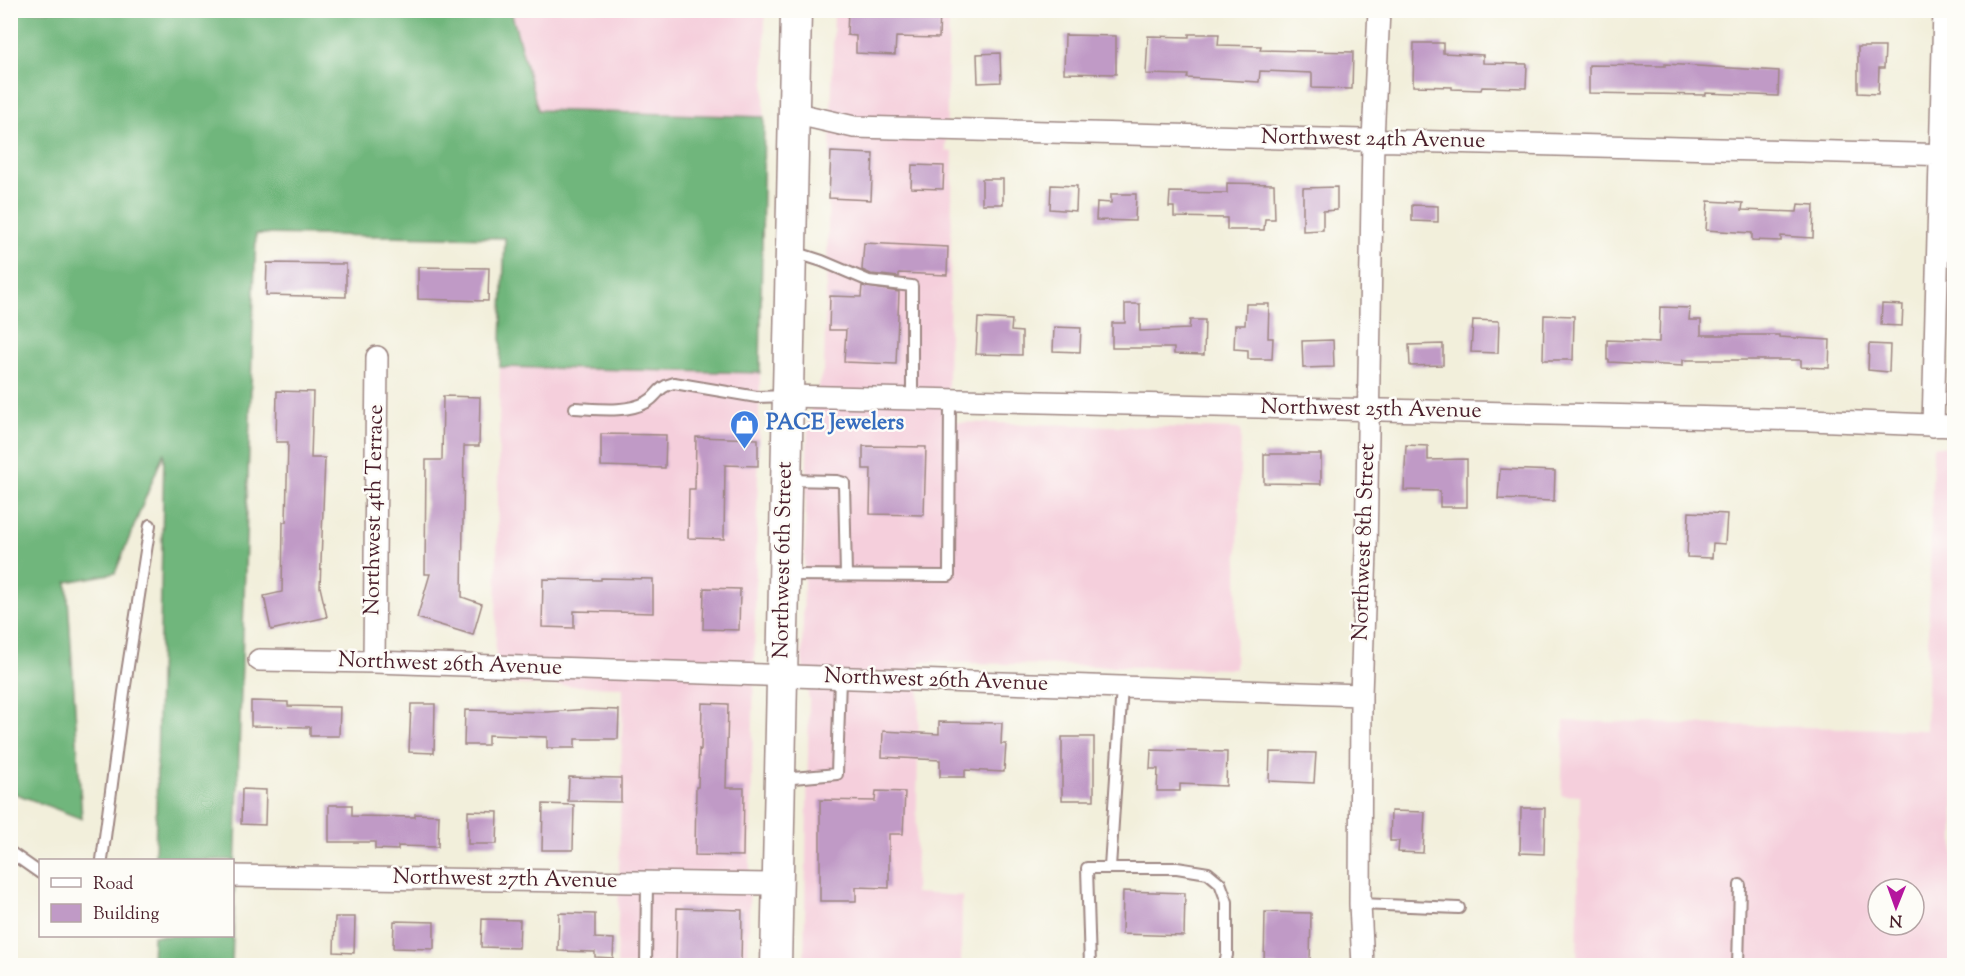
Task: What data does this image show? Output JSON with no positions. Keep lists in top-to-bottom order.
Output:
{
  "streets": {
    "main road": ["Northwest 6th Street"],
    "street": [
      "Northwest 24th Avenue",
      "Northwest 25th Avenue",
      "Northwest 4th Terrace",
      "Northwest 8th Street",
      "Northwest 26th Avenue",
      "Northwest 27th Avenue"
    ]
  },
  "crossings": [
    ["Northwest 24th Avenue", "Northwest 8th Street"],
    ["Northwest 24th Avenue", "Northwest 6th Street"],
    ["Northwest 25th Avenue", "Northwest 8th Street"],
    ["Northwest 25th Avenue", "Northwest 6th Street"],
    ["Northwest 4th Terrace", "Northwest 26th Avenue"],
    ["Northwest 8th Street", "Northwest 26th Avenue"],
    ["Northwest 6th Street", "Northwest 26th Avenue"],
    ["Northwest 6th Street", "Northwest 27th Avenue"]
  ],
  "places": {
    "shop": ["PACE Jewelers"]
  },
  "legend": ["Road", "Building"],
  "north": "bottom"
}
